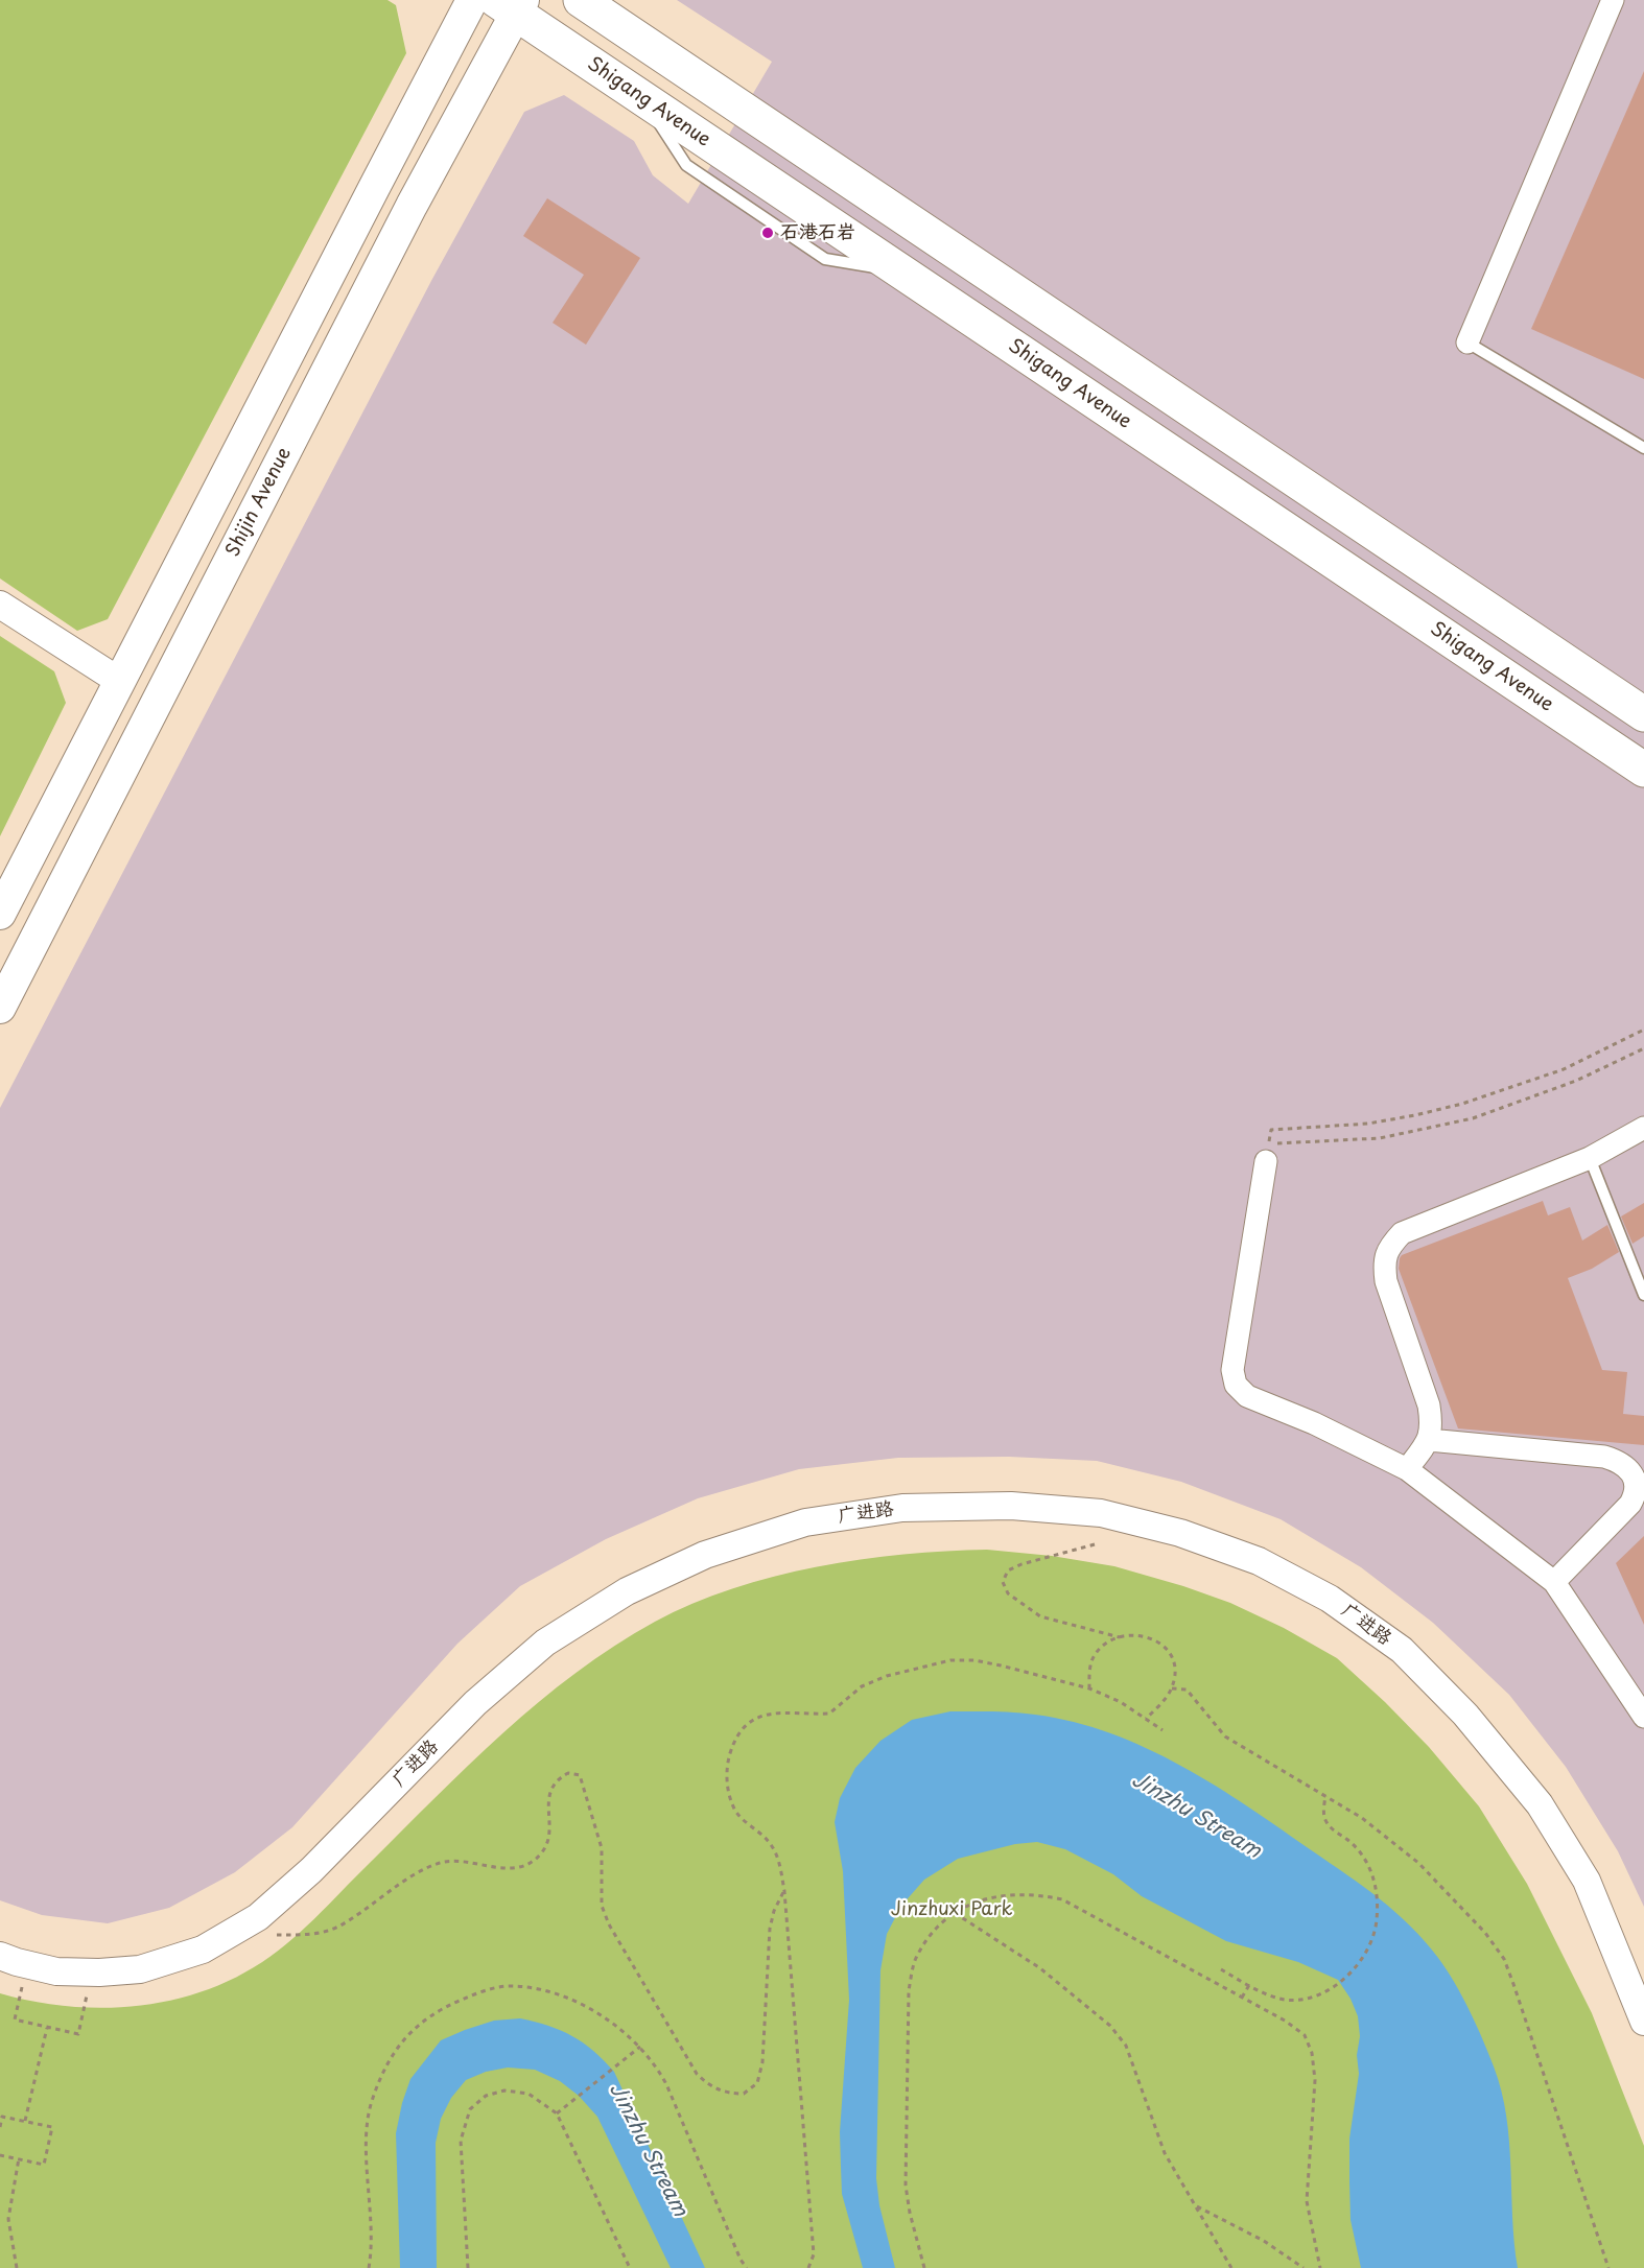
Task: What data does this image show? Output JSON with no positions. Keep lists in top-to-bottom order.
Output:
{
  "streets": {
    "main road": ["Shigang Avenue", "Shijin Avenue"],
    "street": ["广进路"]
  },
  "crossings": [
    ["Shigang Avenue", "Shijin Avenue"]
  ],
  "water": ["Jinzhu Stream"],
  "parks": ["Jinzhuxi Park"],
  "places": ["石港石岩"]
}
